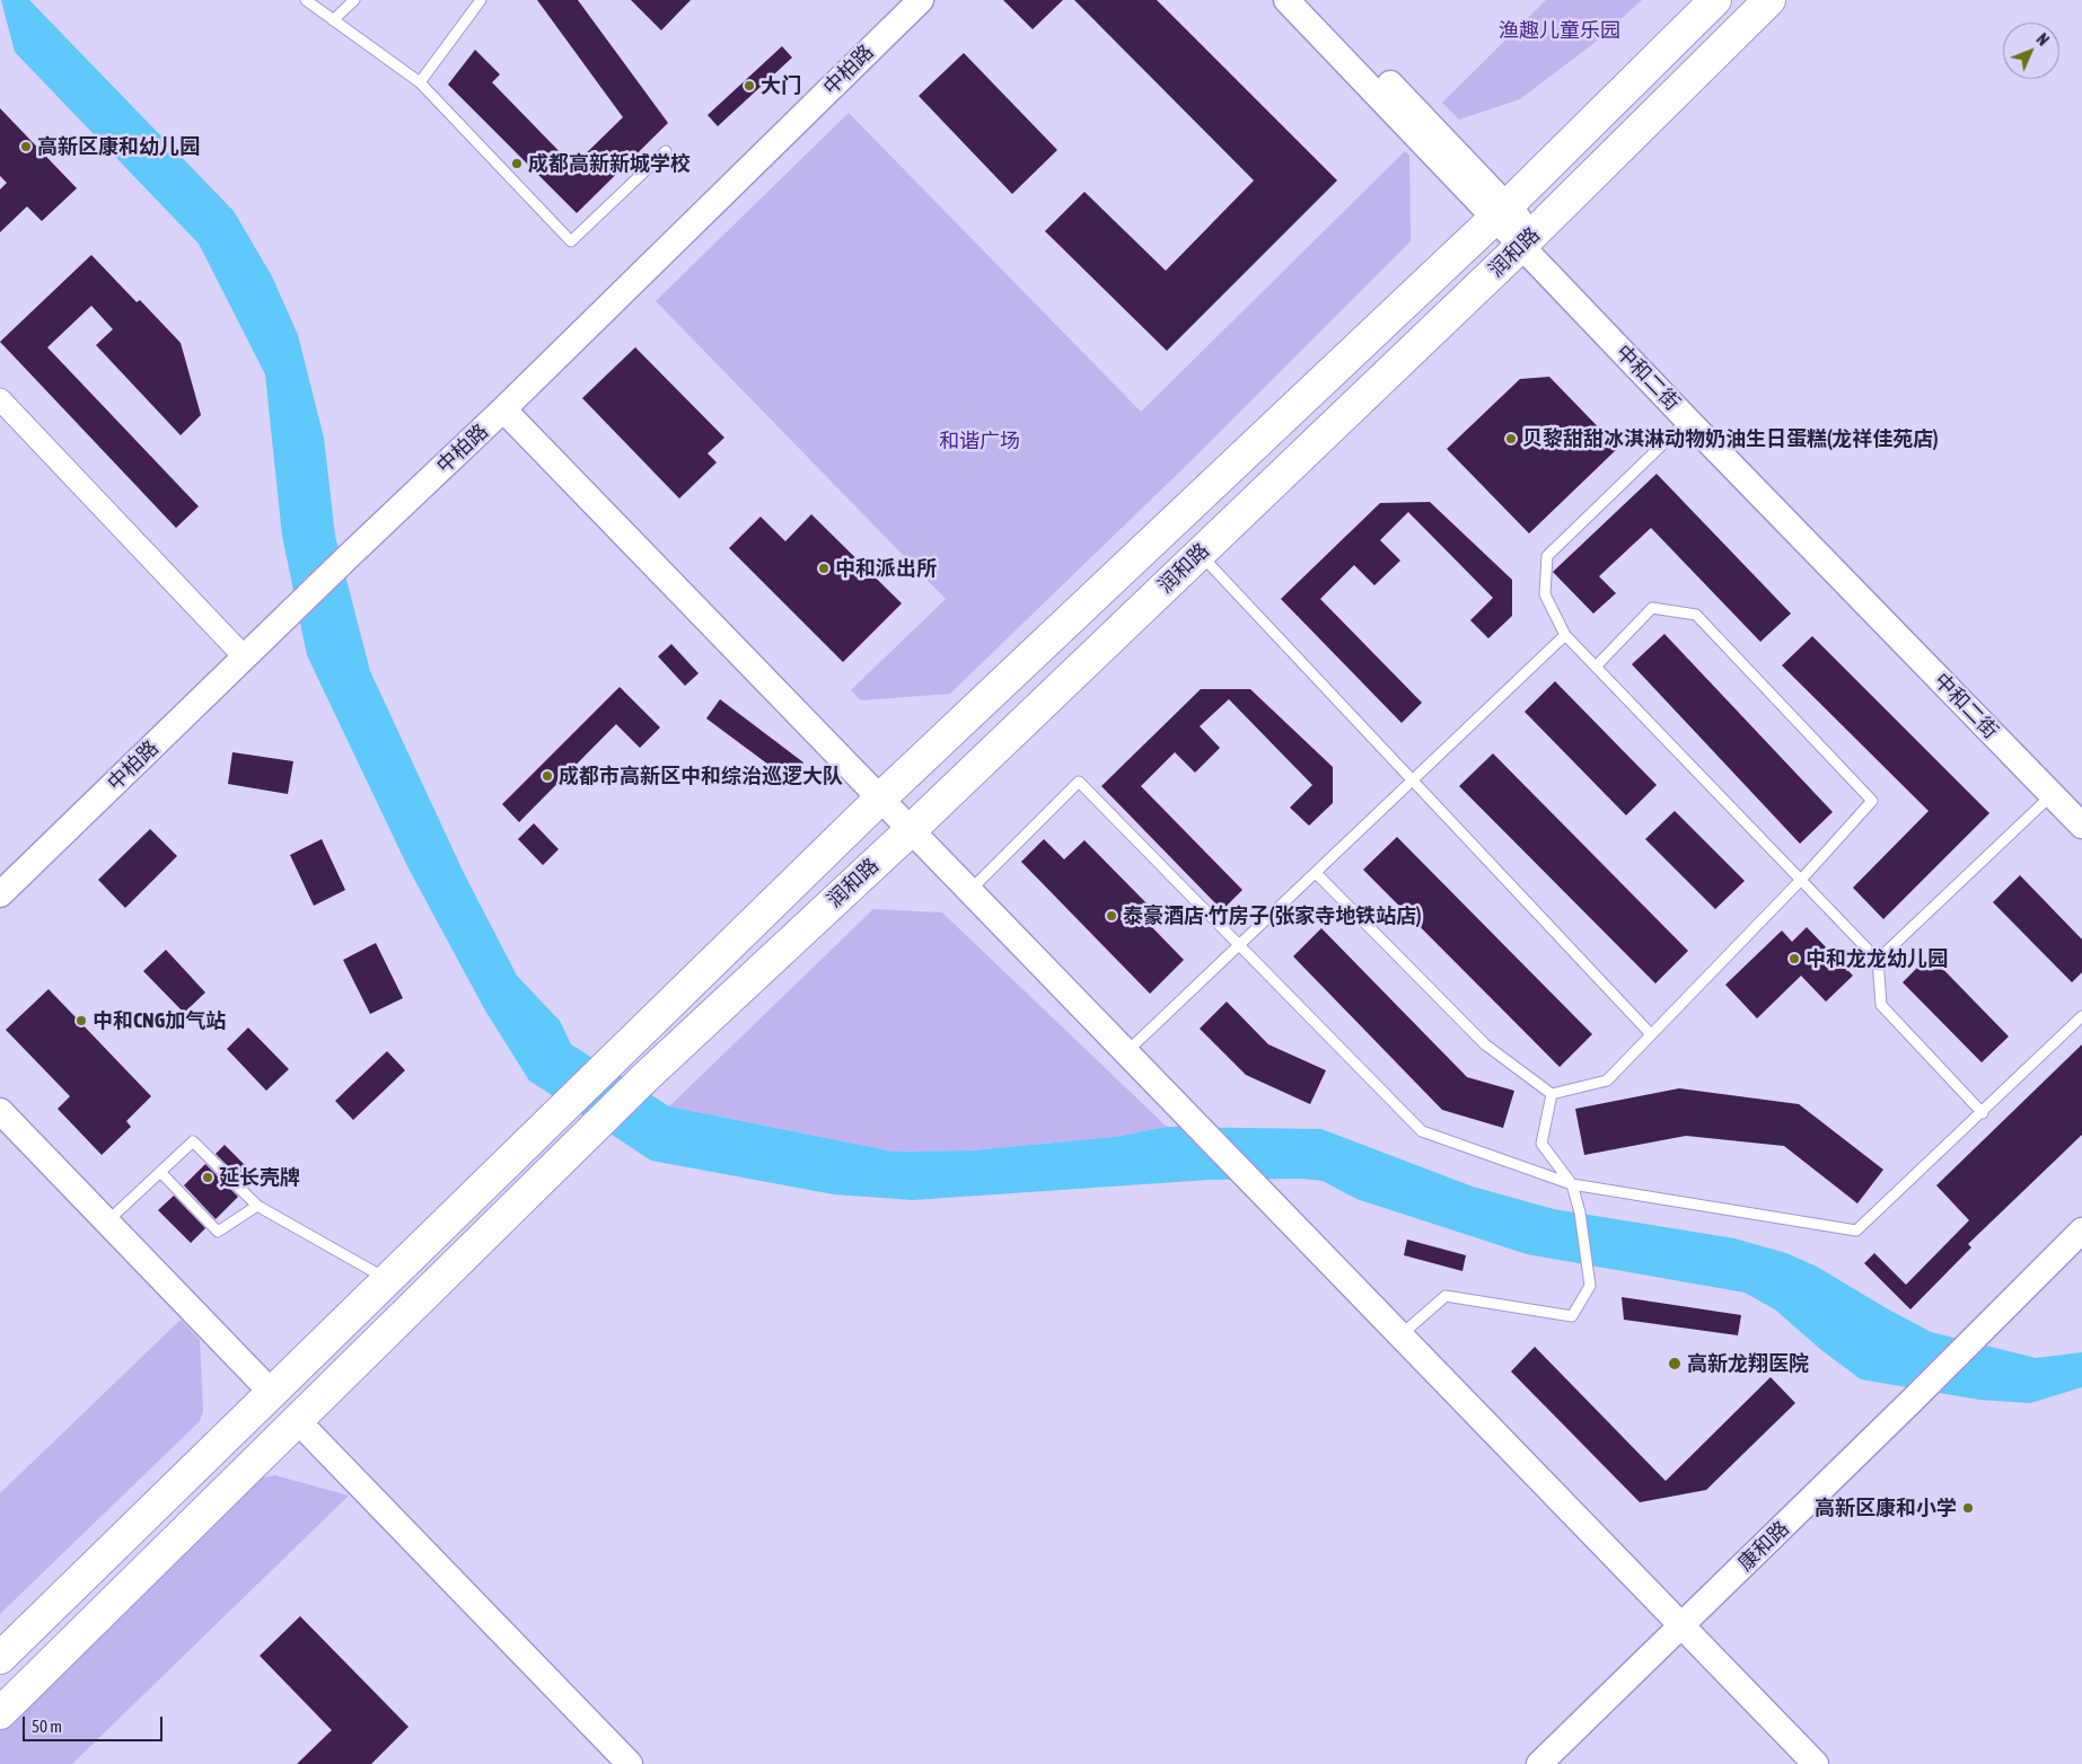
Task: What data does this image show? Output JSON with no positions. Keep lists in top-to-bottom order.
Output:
{
  "streets": {
    "main road": ["润和路"],
    "street": ["中柏路", "中和二街", "康和路"]
  },
  "crossings": [
    ["润和路", "中和二街"]
  ],
  "parks": ["渔趣儿童乐园", "和谐广场"],
  "places": [
    "大门",
    "高新区康和幼儿园",
    "成都高新新城学校",
    "贝黎甜甜冰淇淋动物奶油生日蛋糕(龙祥佳苑店)",
    "中和派出所",
    "成都市高新区中和综治巡逻大队",
    "泰豪酒店·竹房子(张家寺地铁站店)",
    "中和龙龙幼儿园",
    "中和CNG加气站",
    "延长壳牌",
    "高新龙翔医院",
    "高新区康和小学"
  ],
  "scale_bar": "50 m",
  "north": "top right"
}
